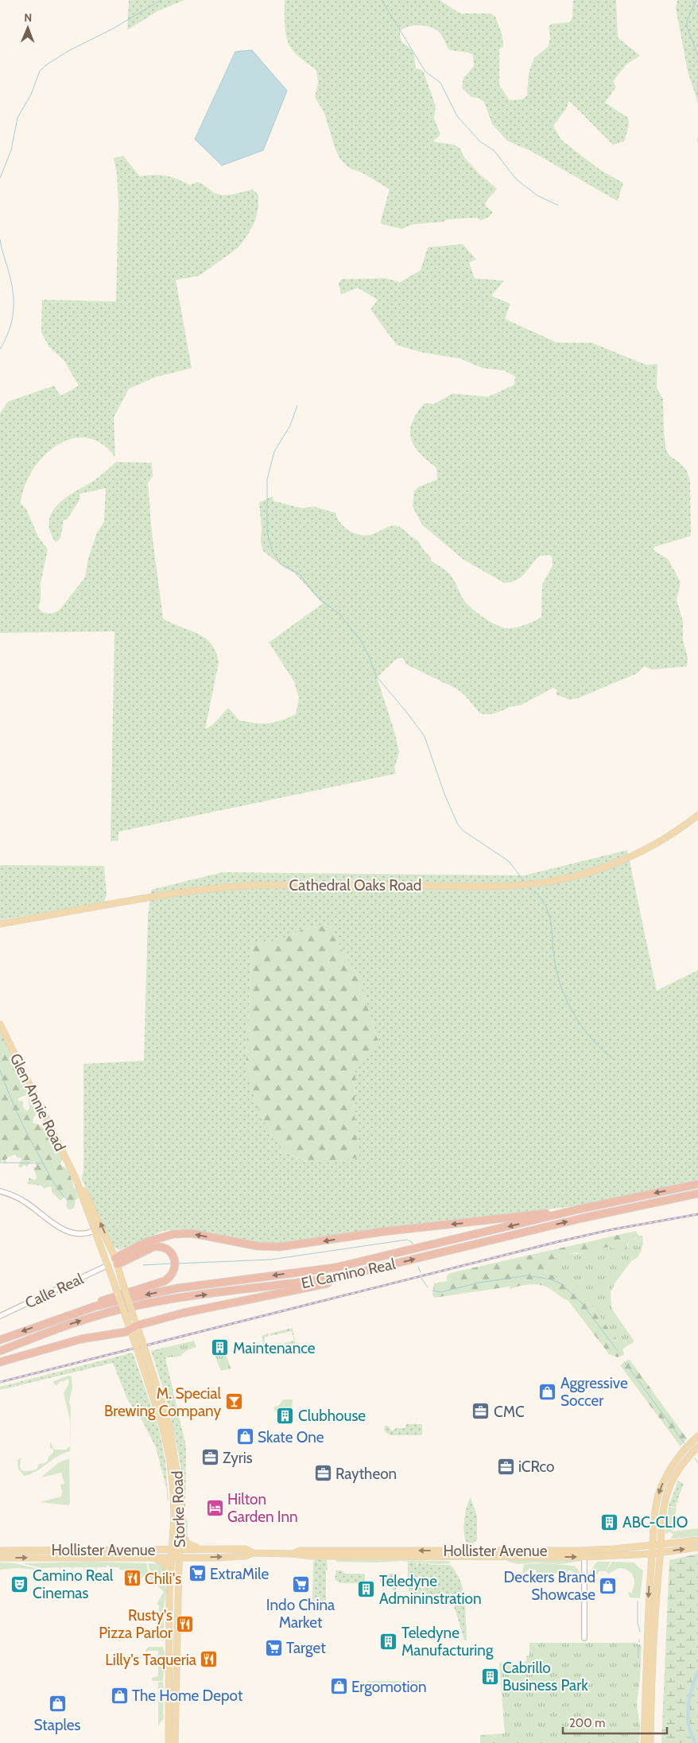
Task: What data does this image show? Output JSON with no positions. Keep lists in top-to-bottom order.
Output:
{
  "streets": {
    "highway": ["El Camino Real"],
    "main road": [
      "Cathedral Oaks Road",
      "Glen Annie Road",
      "Storke Road",
      "Hollister Avenue"
    ],
    "street": ["Calle Real"]
  },
  "crossings": [
    ["Glen Annie Road", "Calle Real"],
    ["Glen Annie Road", "Storke Road"],
    ["Storke Road", "Hollister Avenue"]
  ],
  "places": {
    "building": [
      "Maintenance",
      "Clubhouse",
      "ABC-CLIO",
      "Teledyne Admininstration",
      "Teledyne Manufacturing",
      "Cabrillo Business Park"
    ],
    "shop": [
      "Aggressive Soccer",
      "Skate One",
      "Deckers Brand Showcase",
      "Ergomotion",
      "The Home Depot",
      "Staples"
    ],
    "bar": ["M. Special Brewing Company"],
    "office": [
      "CMC",
      "Zyris",
      "iCRco",
      "Raytheon"
    ],
    "hotel": ["Hilton Garden Inn"],
    "supermarket": ["ExtraMile", "Indo China Market", "Target"],
    "restaurant": ["Chili's", "Rusty's Pizza Parlor", "Lilly's Taqueria"],
    "theatre": ["Camino Real Cinemas"]
  },
  "scale_bar": "200 m",
  "north": "top"
}
